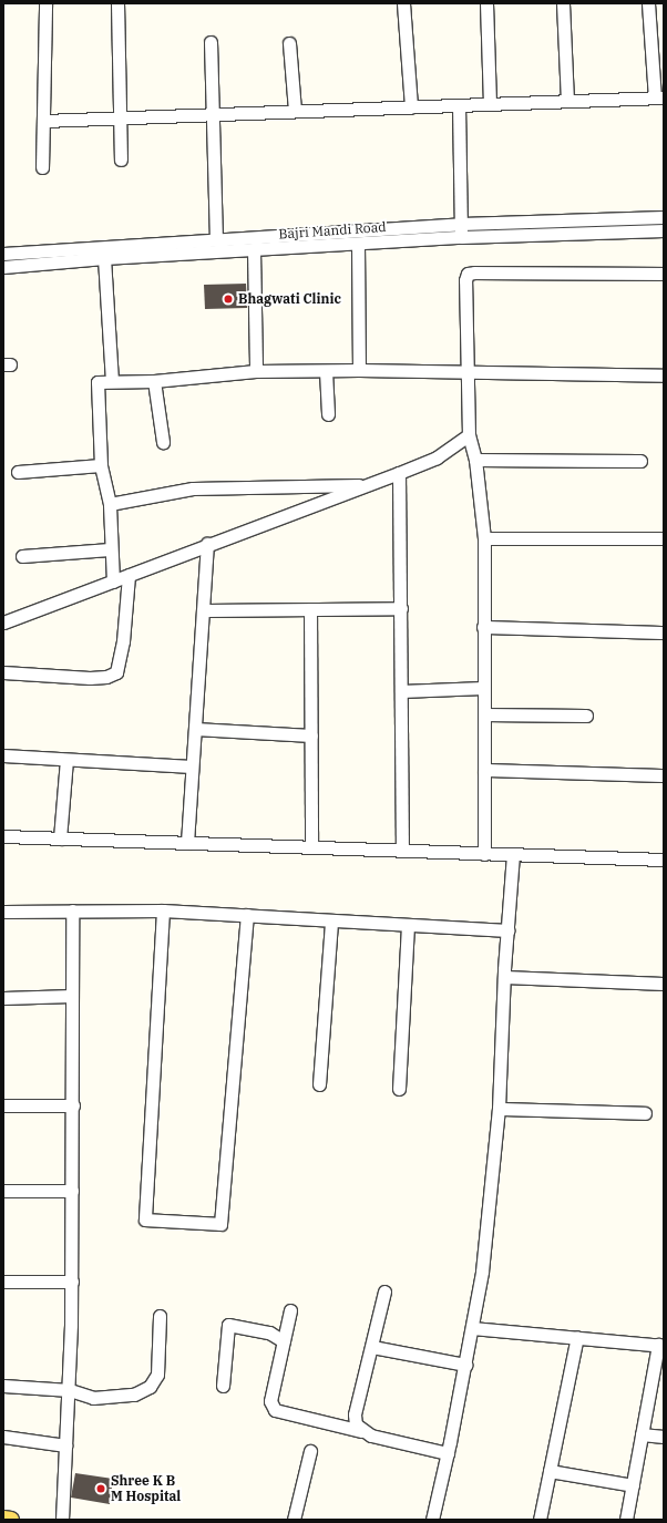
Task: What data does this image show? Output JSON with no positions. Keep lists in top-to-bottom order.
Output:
{
  "streets": {
    "street": ["Bajri Mandi Road"]
  },
  "places": ["Bhagwati Clinic", "Shree K B M Hospital"]
}
